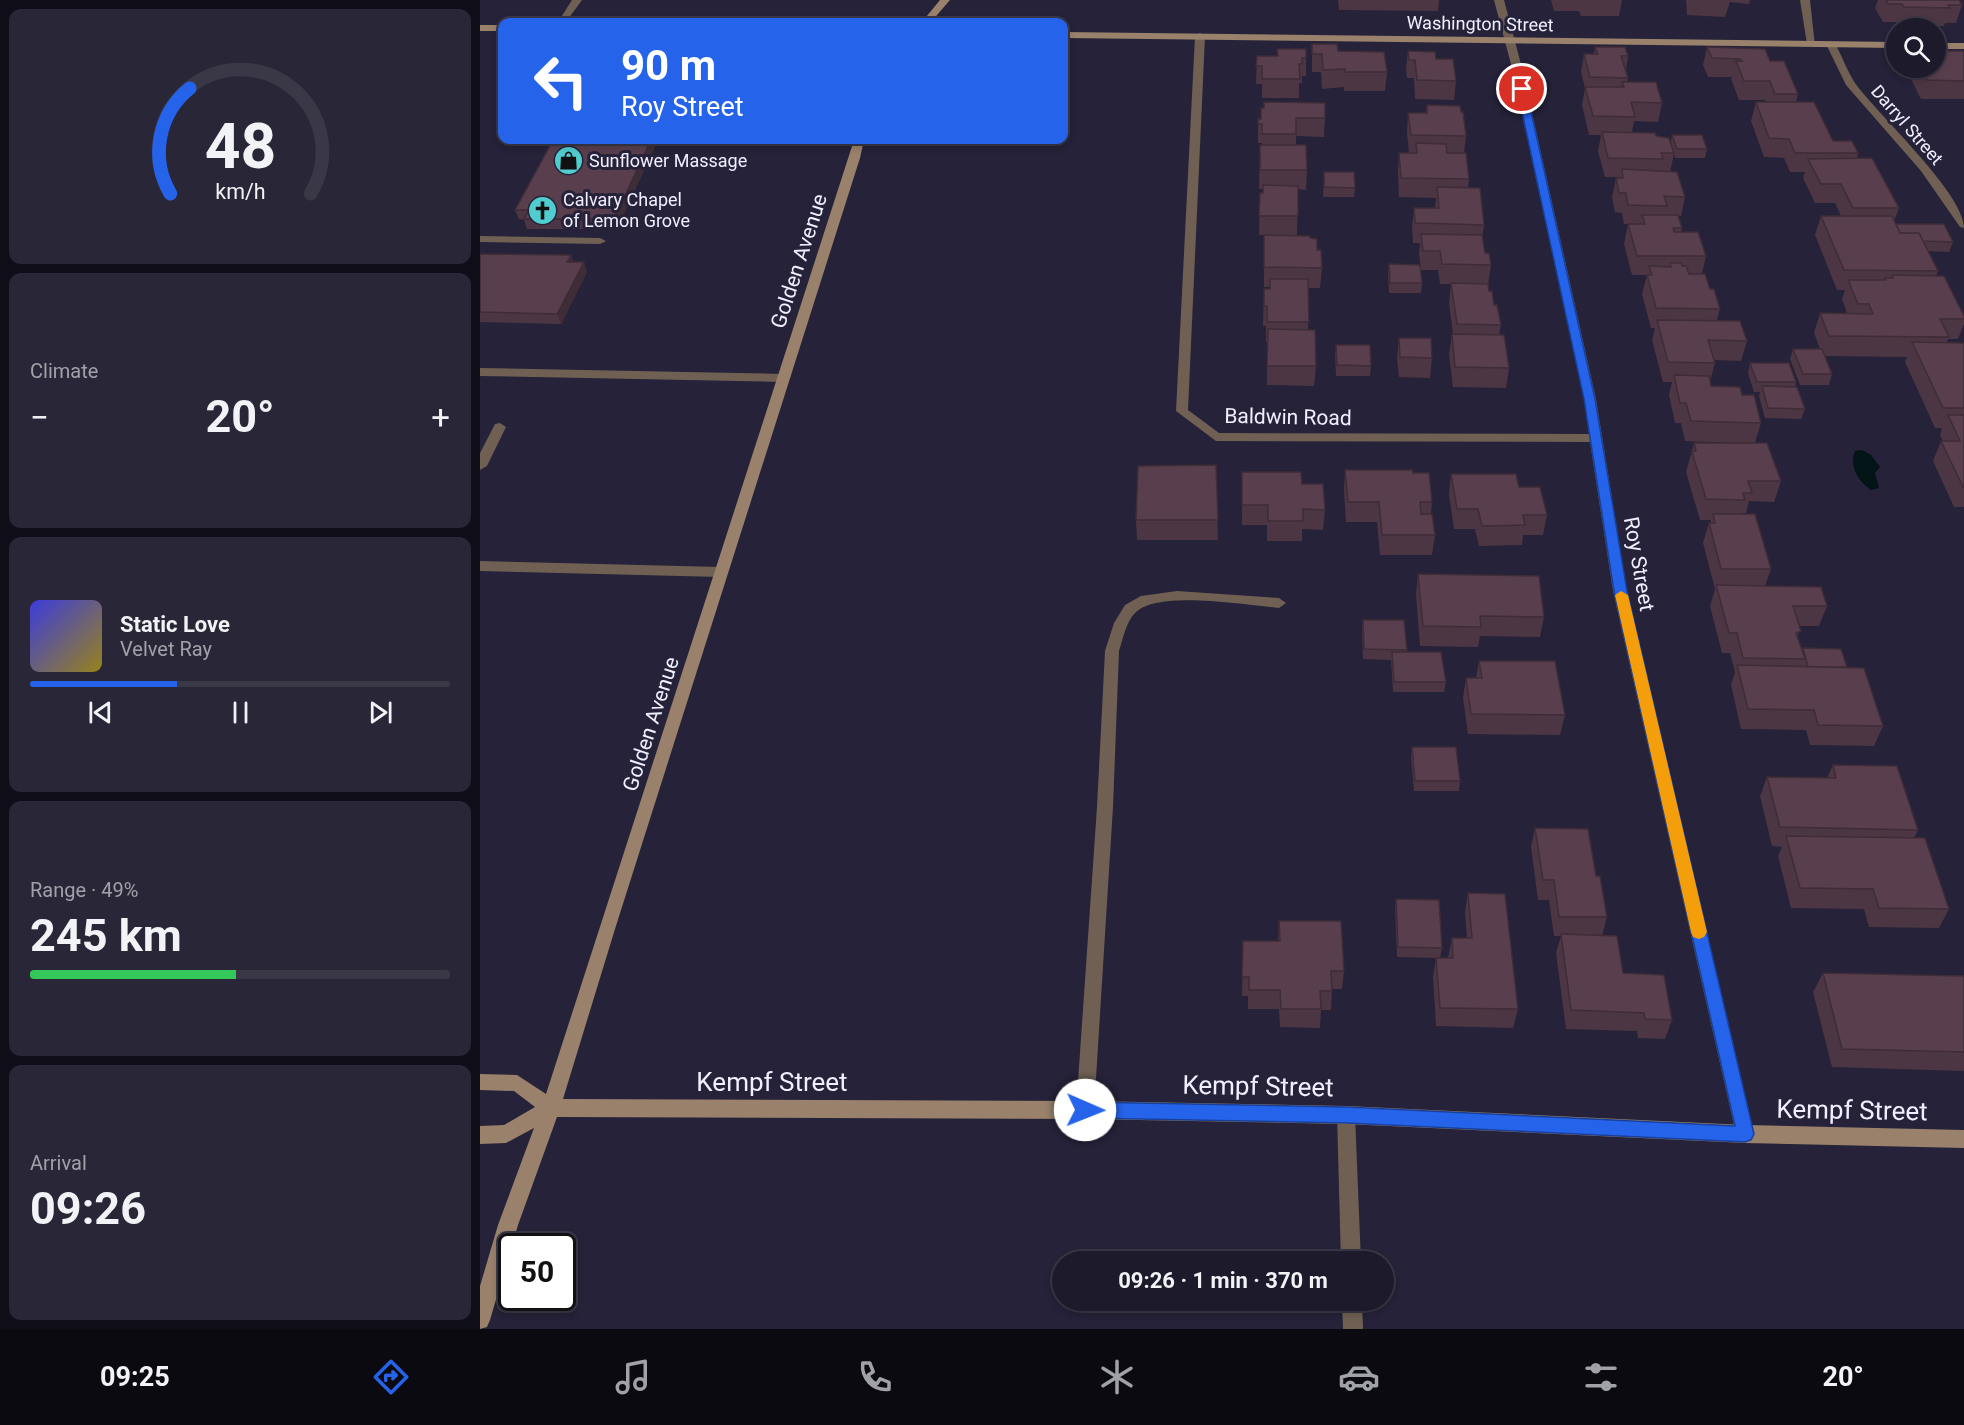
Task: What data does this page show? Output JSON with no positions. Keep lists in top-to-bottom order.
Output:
{
  "streets": {
    "street": [
      "Washington Street",
      "Darryl Street",
      "Golden Avenue",
      "Baldwin Road",
      "Roy Street",
      "Kempf Street"
    ]
  },
  "crossings": [
    ["Washington Street", "Darryl Street"],
    ["Washington Street", "Baldwin Road"],
    ["Washington Street", "Roy Street"],
    ["Golden Avenue", "Kempf Street"],
    ["Baldwin Road", "Roy Street"],
    ["Roy Street", "Kempf Street"]
  ],
  "places": {
    "shop": ["Sunflower Massage"],
    "church": ["Calvary Chapel of Lemon Grove"]
  },
  "page": {
    "turn": ["90 m", "Roy Street"],
    "tile": [
      "Climate",
      ["Range · 49%", "245 km"],
      ["Arrival", "09:26"]
    ],
    "heat": ["−", "20°", "+"],
    "song": ["Static Love", "Velvet Ray"],
    "limit": "50",
    "trip": "09:26 · 1 min · 370 m",
    "tabs": ["09:25", "20°"],
    "gauge": ["48", "km/h"]
  }
}
